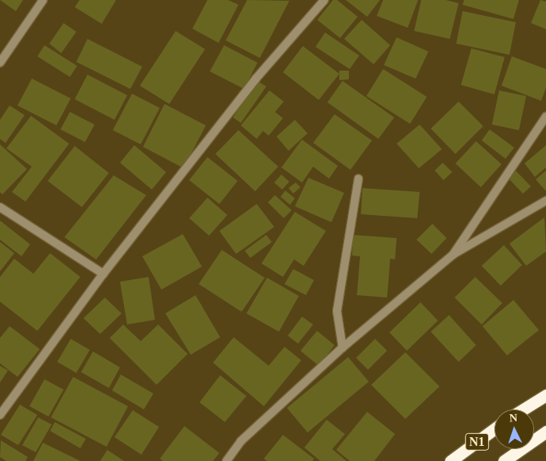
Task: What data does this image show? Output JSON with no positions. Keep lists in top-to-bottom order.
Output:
{
  "streets": {
    "highway": ["N1"]
  },
  "north": "top"
}
